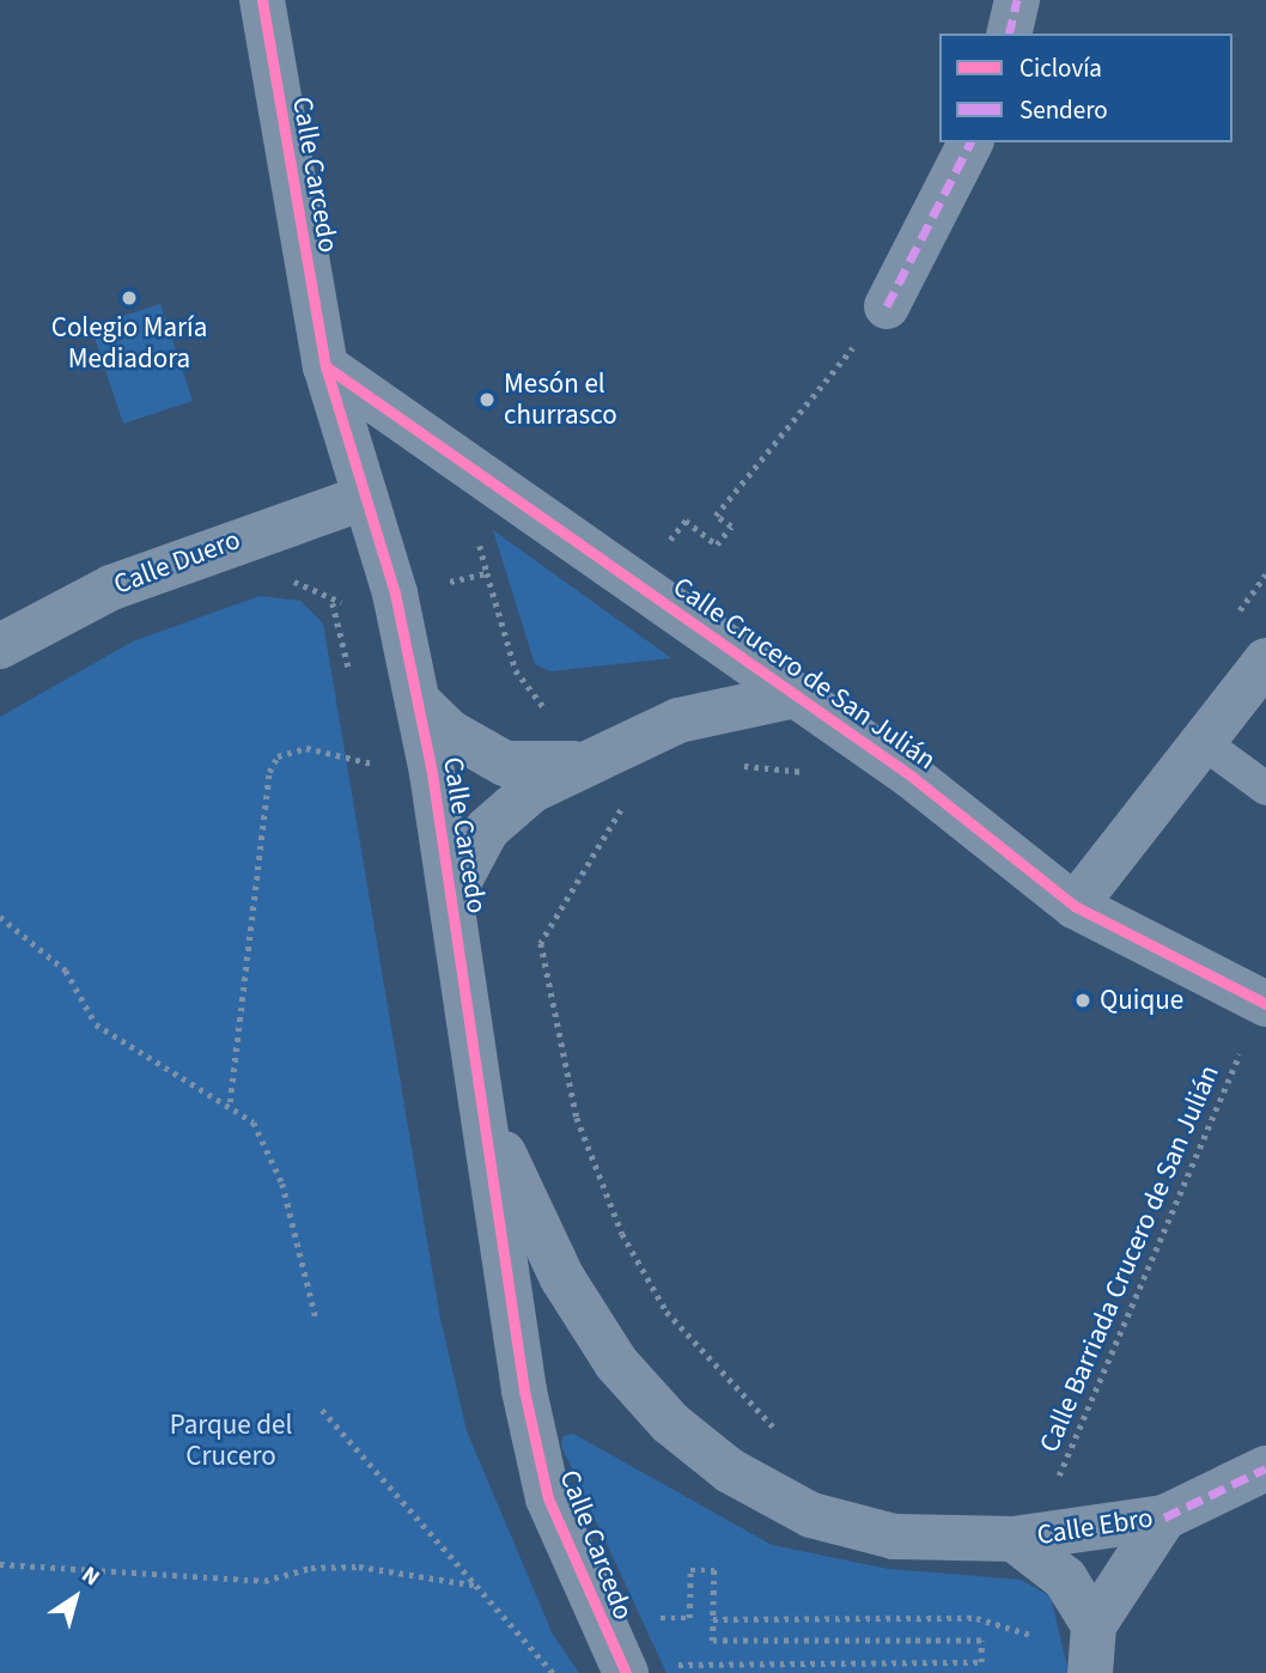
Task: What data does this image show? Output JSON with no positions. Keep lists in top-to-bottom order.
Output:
{
  "streets": {
    "street": [
      "Calle Carcedo",
      "Calle Duero",
      "Calle Crucero de San Julián",
      "Calle Ebro"
    ],
    "path": ["Calle Barriada Crucero de San Julián"]
  },
  "crossings": [
    ["Calle Carcedo", "Calle Duero"],
    ["Calle Carcedo", "Calle Crucero de San Julián"],
    ["Calle Carcedo", "Calle Ebro"]
  ],
  "parks": ["Parque del Crucero"],
  "places": ["Colegio María Mediadora", "Mesón el churrasco", "Quique"],
  "legend": ["Ciclovía", "Sendero"],
  "north": "top right"
}
